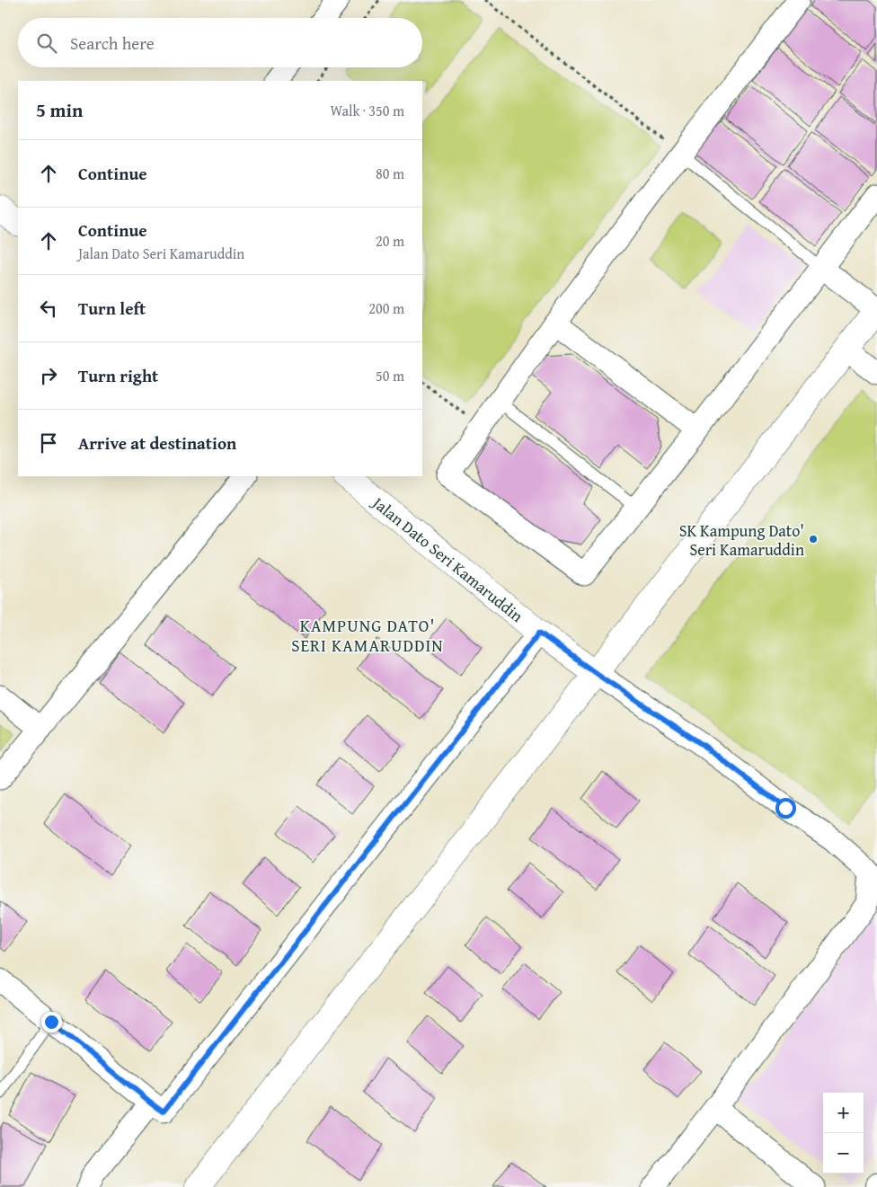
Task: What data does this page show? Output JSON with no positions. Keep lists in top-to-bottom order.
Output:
{
  "streets": {
    "street": ["Jalan Dato Seri Kamaruddin"]
  },
  "districts": ["KAMPUNG DATO' SERI KAMARUDDIN"],
  "places": ["SK Kampung Dato' Seri Kamaruddin"],
  "page": {
    "search": "Search here",
    "heading": ["5 min", "Walk · 350 m"],
    "list": [
      ["Continue", "80 m"],
      ["Continue", "Jalan Dato Seri Kamaruddin", "20 m"],
      ["Turn left", "200 m"],
      ["Turn right", "50 m"],
      "Arrive at destination"
    ],
    "map_buttons": ["+", "−"]
  }
}
